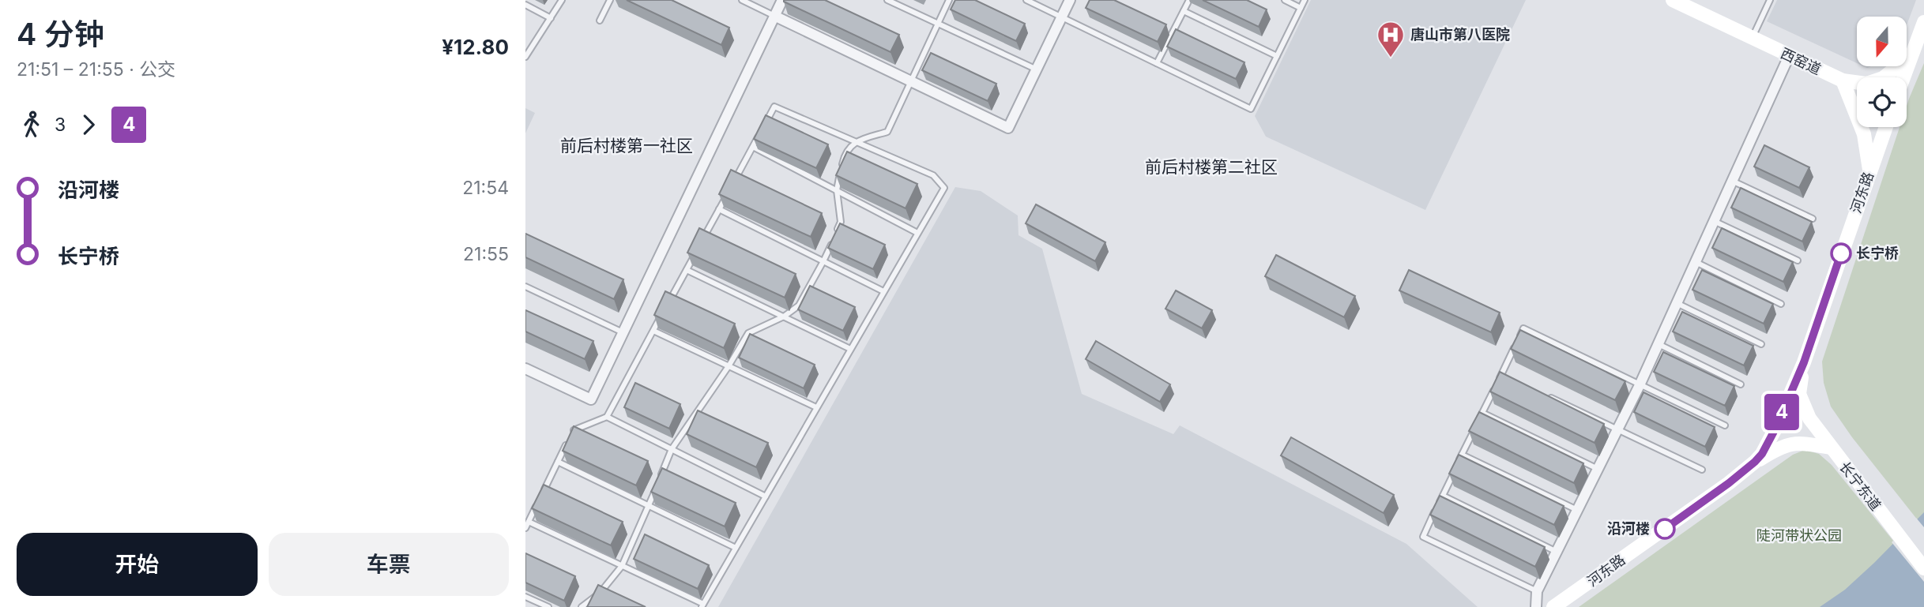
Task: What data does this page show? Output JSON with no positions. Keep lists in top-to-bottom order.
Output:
{
  "streets": {
    "street": ["西窑道", "河东路", "长宁东道"]
  },
  "crossings": [
    ["河东路", "长宁东道"]
  ],
  "districts": ["前后村楼第一社区", "前后村楼第二社区"],
  "parks": ["陡河带状公园"],
  "places": {
    "hospital": ["唐山市第八医院"],
    "other": ["长宁桥", "沿河楼"]
  },
  "lines": ["bus line 4"],
  "north": "bottom",
  "page": {
    "heading": ["4 分钟", "21:51 – 21:55 · 公交", "¥12.80"],
    "on_map": "4",
    "legs": ["3", "4"],
    "list": [
      {
        "name": "沿河楼",
        "value": "21:54"
      },
      {
        "name": "长宁桥",
        "value": "21:55"
      }
    ],
    "buttons": ["开始", "车票"]
  }
}
